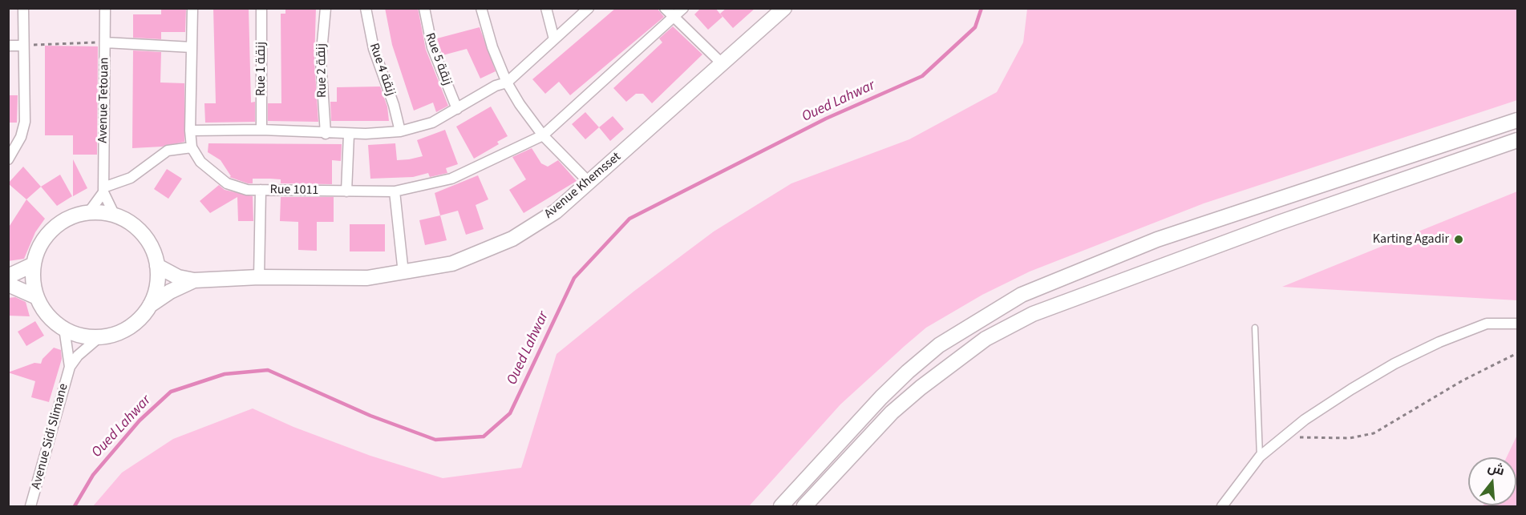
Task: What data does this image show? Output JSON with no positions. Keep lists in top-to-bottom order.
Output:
{
  "streets": {
    "street": [
      "Rue 5 زنقة",
      "Rue 1 زنقة",
      "Rue 4 زنقة",
      "Rue 2 زنقة",
      "Avenue Tetouan",
      "Avenue Khemsset",
      "Rue 1011",
      "Avenue Sidi Slimane"
    ]
  },
  "crossings": [
    ["Avenue Tetouan", "Avenue Khemsset"],
    ["Avenue Tetouan", "Avenue Sidi Slimane"],
    ["Avenue Khemsset", "Avenue Sidi Slimane"]
  ],
  "water": ["Oued Lahwar"],
  "places": ["Karting Agadir"],
  "north": "top"
}
